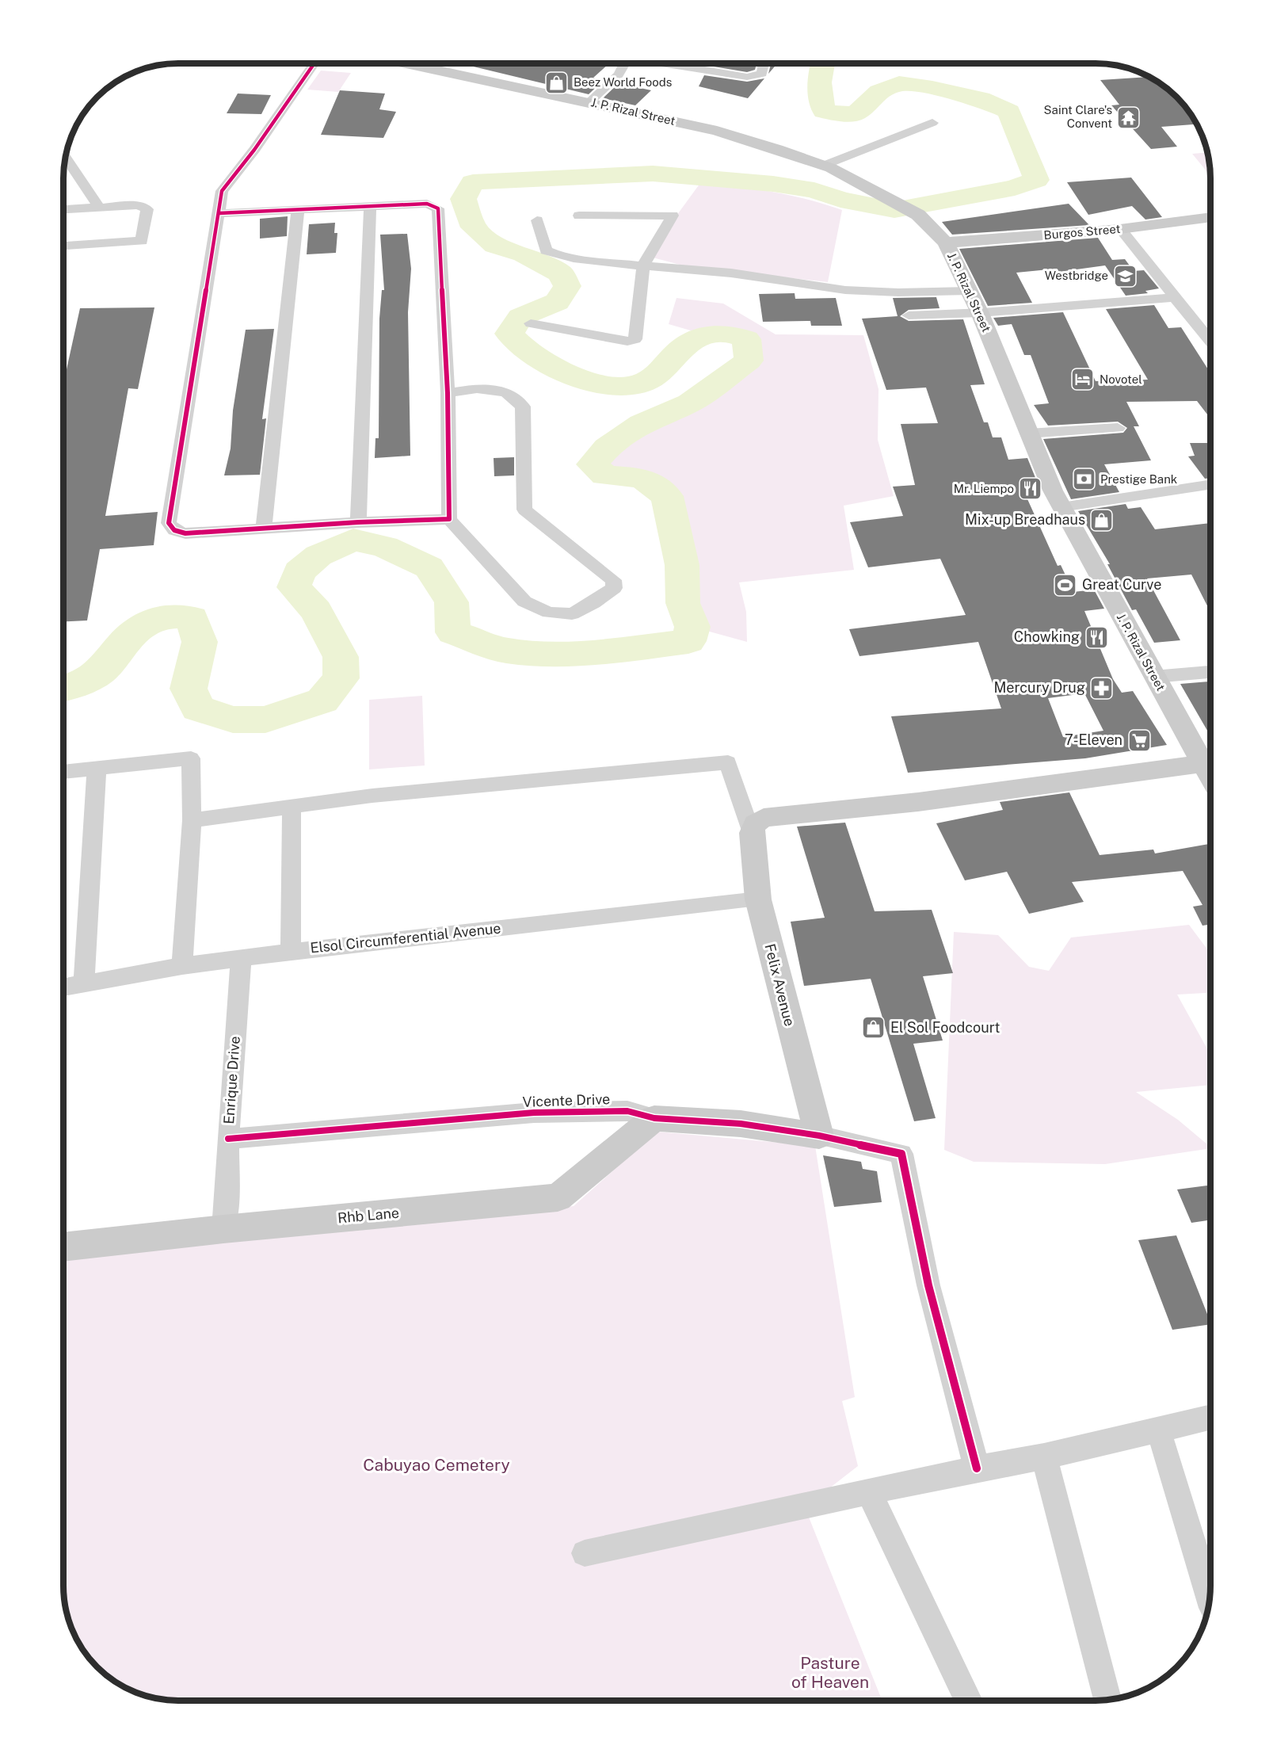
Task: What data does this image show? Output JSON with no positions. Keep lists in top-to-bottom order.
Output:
{
  "streets": {
    "main road": [
      "J. P. Rizal Street",
      "Burgos Street",
      "Felix Avenue",
      "Vicente Drive",
      "Rhb Lane"
    ],
    "street": ["Elsol Circumferential Avenue", "Enrique Drive"]
  },
  "crossings": [
    ["J. P. Rizal Street", "Burgos Street"],
    ["Elsol Circumferential Avenue", "Felix Avenue"],
    ["Elsol Circumferential Avenue", "Enrique Drive"],
    ["Felix Avenue", "Vicente Drive"],
    ["Enrique Drive", "Vicente Drive"],
    ["Enrique Drive", "Rhb Lane"],
    ["Vicente Drive", "Rhb Lane"]
  ],
  "parks": ["Cabuyao Cemetery", "Pasture of Heaven"],
  "places": {
    "shop": ["Beez World Foods", "Mix-up Breadhaus", "El Sol Foodcourt"],
    "temple": ["Saint Clare's Convent"],
    "school or university": ["Westbridge"],
    "hotel": ["Novotel"],
    "bank": ["Prestige Bank"],
    "restaurant": ["Mr. Liempo", "Chowking"],
    "sports": ["Great Curve"],
    "pharmacy": ["Mercury Drug"],
    "supermarket": ["7-Eleven"]
  }
}
